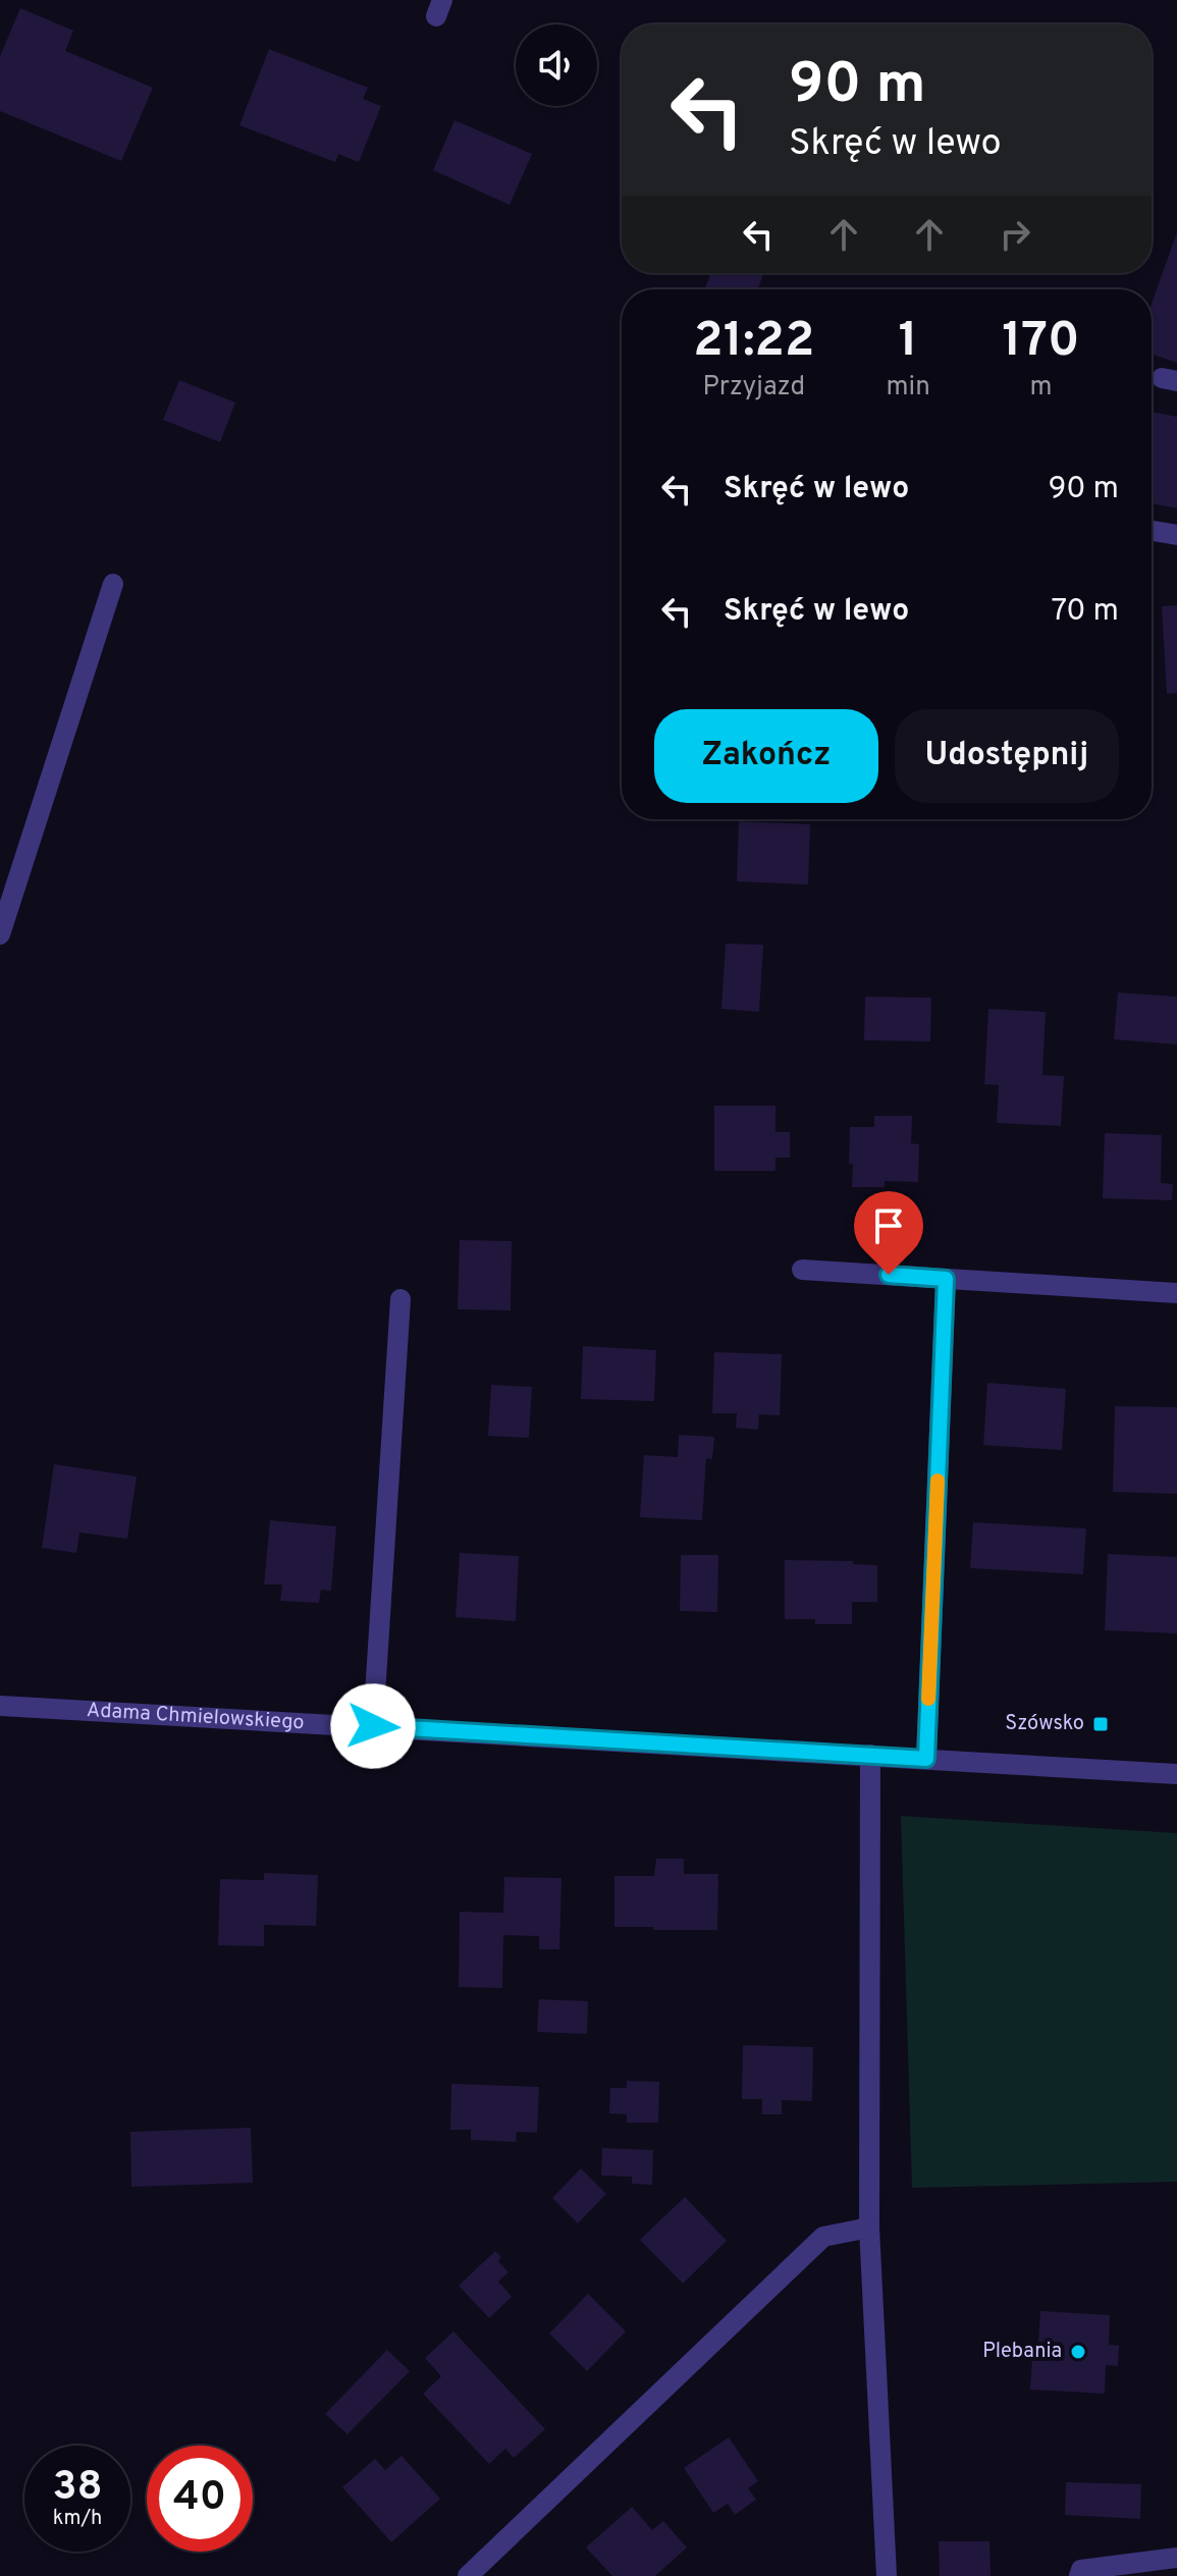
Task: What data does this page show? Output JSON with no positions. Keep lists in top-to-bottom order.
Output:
{
  "streets": {
    "street": ["Adama Chmielowskiego"]
  },
  "places": {
    "transit": ["Szówsko"],
    "other": ["Plebania"]
  },
  "page": {
    "turn": ["90 m", "Skręć w lewo"],
    "eta": [
      "21:22",
      "Przyjazd",
      "1",
      "min",
      "170",
      "m"
    ],
    "list": [
      {
        "name": "Skręć w lewo",
        "value": "90 m"
      },
      {
        "name": "Skręć w lewo",
        "value": "70 m"
      }
    ],
    "buttons": ["Zakończ", "Udostępnij"],
    "speed": "38 km/h",
    "limit": "40"
  }
}
